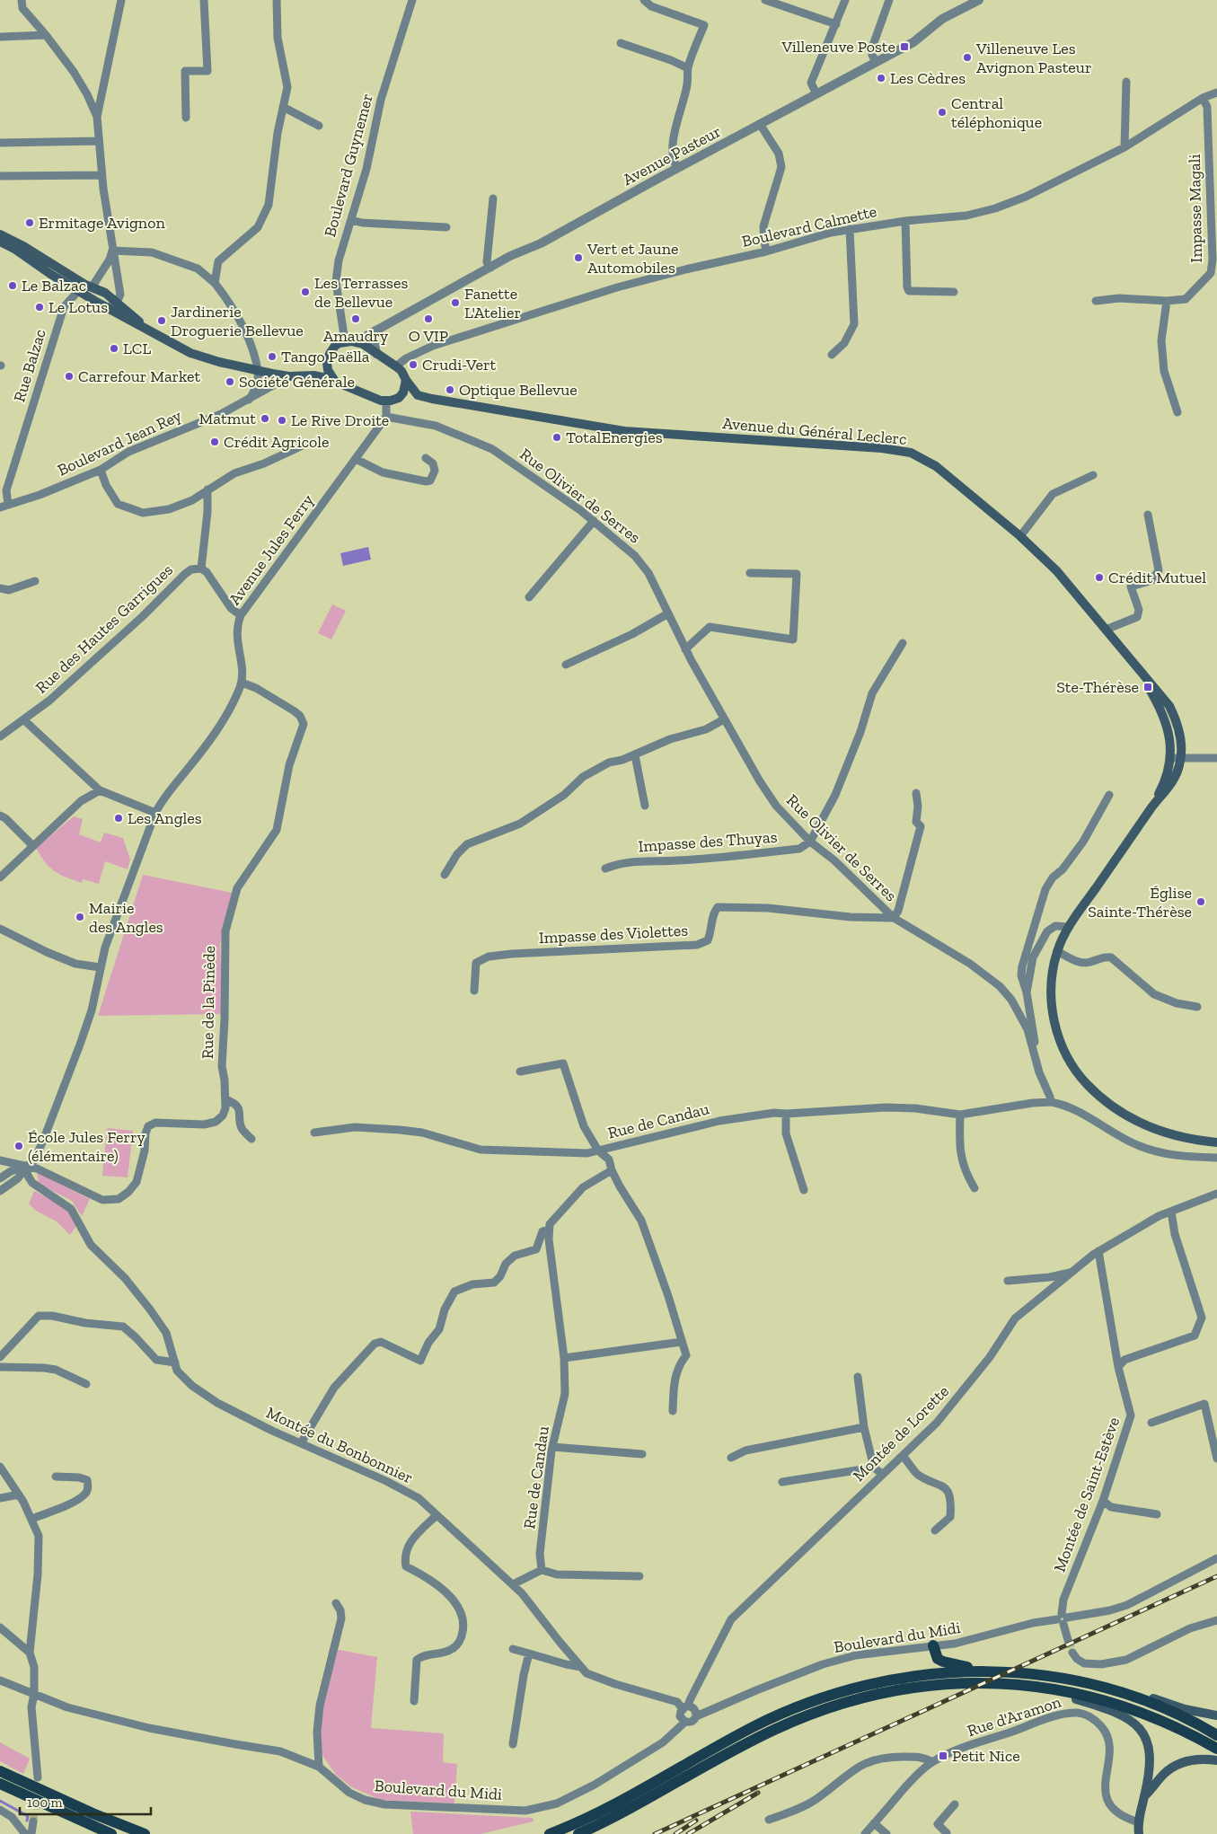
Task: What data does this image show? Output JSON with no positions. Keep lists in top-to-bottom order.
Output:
{
  "streets": {
    "main road": ["Avenue du Général Leclerc"],
    "street": [
      "Avenue Pasteur",
      "Boulevard Guynemer",
      "Impasse Magali",
      "Boulevard Calmette",
      "Rue Balzac",
      "Boulevard Jean Rey",
      "Rue Olivier de Serres",
      "Avenue Jules Ferry",
      "Rue des Hautes Garrigues",
      "Impasse des Thuyas",
      "Impasse des Violettes",
      "Rue de la Pinède",
      "Rue de Candau",
      "Montée de Lorette",
      "Montée du Bonbonnier",
      "Montée de Saint-Estève",
      "Boulevard du Midi",
      "Rue d'Aramon"
    ]
  },
  "crossings": [
    ["Impasse Magali", "Boulevard Calmette"],
    ["Rue Balzac", "Boulevard Jean Rey"],
    ["Rue Olivier de Serres", "Avenue Jules Ferry"],
    ["Rue Olivier de Serres", "Impasse des Thuyas"],
    ["Rue Olivier de Serres", "Impasse des Violettes"],
    ["Rue Olivier de Serres", "Rue de Candau"],
    ["Avenue Jules Ferry", "Rue de la Pinède"],
    ["Avenue Jules Ferry", "Montée du Bonbonnier"],
    ["Rue de la Pinède", "Montée du Bonbonnier"],
    ["Montée de Lorette", "Montée du Bonbonnier"],
    ["Montée de Lorette", "Montée de Saint-Estève"],
    ["Montée de Lorette", "Boulevard du Midi"],
    ["Montée du Bonbonnier", "Boulevard du Midi"],
    ["Montée de Saint-Estève", "Boulevard du Midi"]
  ],
  "places": {
    "transit": ["Villeneuve Poste", "Ste-Thérèse", "Petit Nice"],
    "other": [
      "Villeneuve Les Avignon Pasteur",
      "Les Cèdres",
      "Central téléphonique",
      "Ermitage Avignon",
      "Vert et Jaune Automobiles",
      "Le Balzac",
      "Les Terrasses de Bellevue",
      "Fanette L'Atelier",
      "Le Lotus",
      "Amaudry",
      "O VIP",
      "Jardinerie Droguerie Bellevue",
      "LCL",
      "Tango Paëlla",
      "Crudi-Vert",
      "Carrefour Market",
      "Société Générale",
      "Optique Bellevue",
      "Matmut",
      "Le Rive Droite",
      "TotalEnergies",
      "Crédit Agricole",
      "Crédit Mutuel",
      "Les Angles",
      "Église Sainte-Thérèse",
      "Mairie des Angles",
      "École Jules Ferry (élémentaire)"
    ]
  },
  "scale_bar": "100 m"
}
